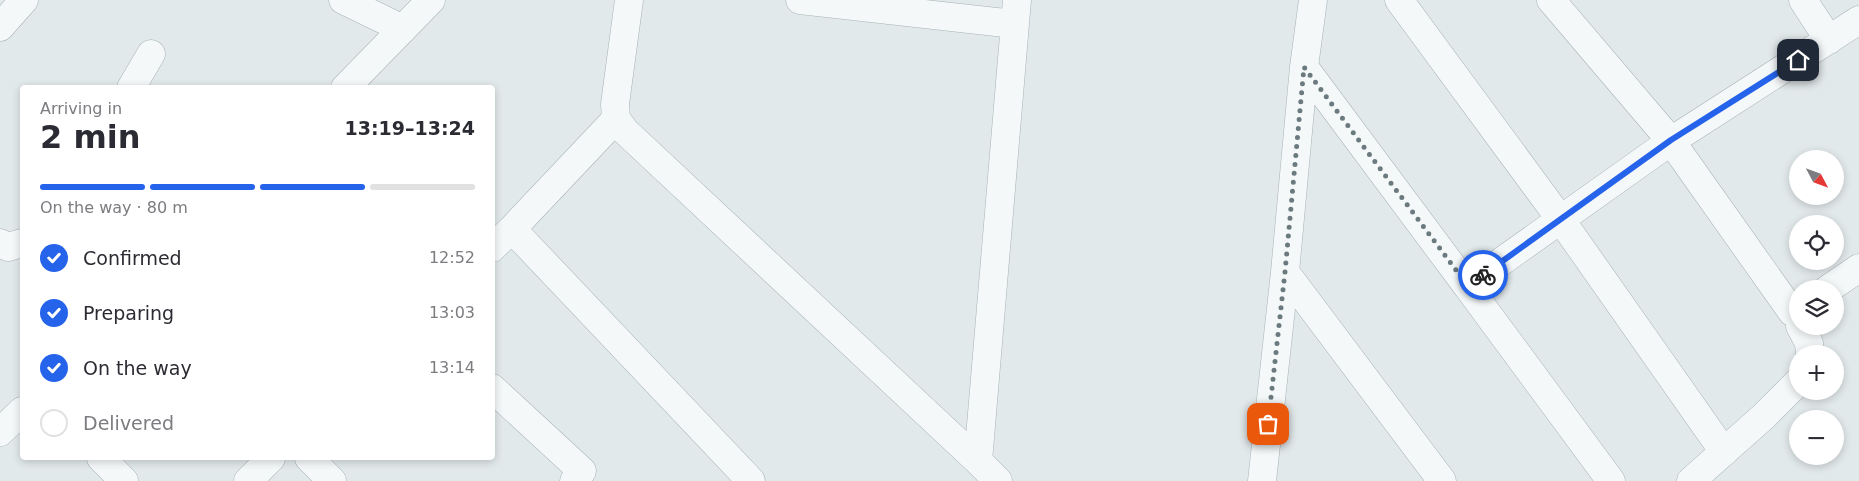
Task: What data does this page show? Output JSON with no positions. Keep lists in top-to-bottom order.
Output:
{
  "north": "bottom right",
  "page": {
    "heading": ["2 min", "Arriving in", "13:19–13:24"],
    "map_buttons": ["+", "−"],
    "bar": "On the way · 80 m",
    "list": [
      ["Confirmed", "12:52"],
      ["Preparing", "13:03"],
      ["On the way", "13:14"],
      "Delivered"
    ]
  }
}
